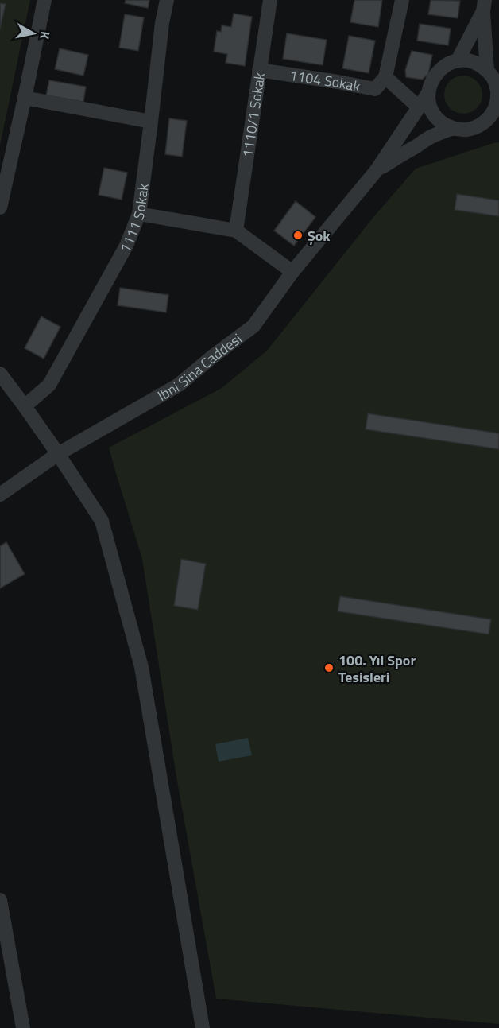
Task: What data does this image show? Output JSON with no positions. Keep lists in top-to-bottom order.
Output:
{
  "streets": {
    "street": [
      "1104 Sokak",
      "1110/1 Sokak",
      "1111 Sokak",
      "İbni Sina Caddesi"
    ]
  },
  "crossings": [
    ["1104 Sokak", "1110/1 Sokak"]
  ],
  "places": ["Şok", "100. Yıl Spor Tesisleri"],
  "north": "right"
}
